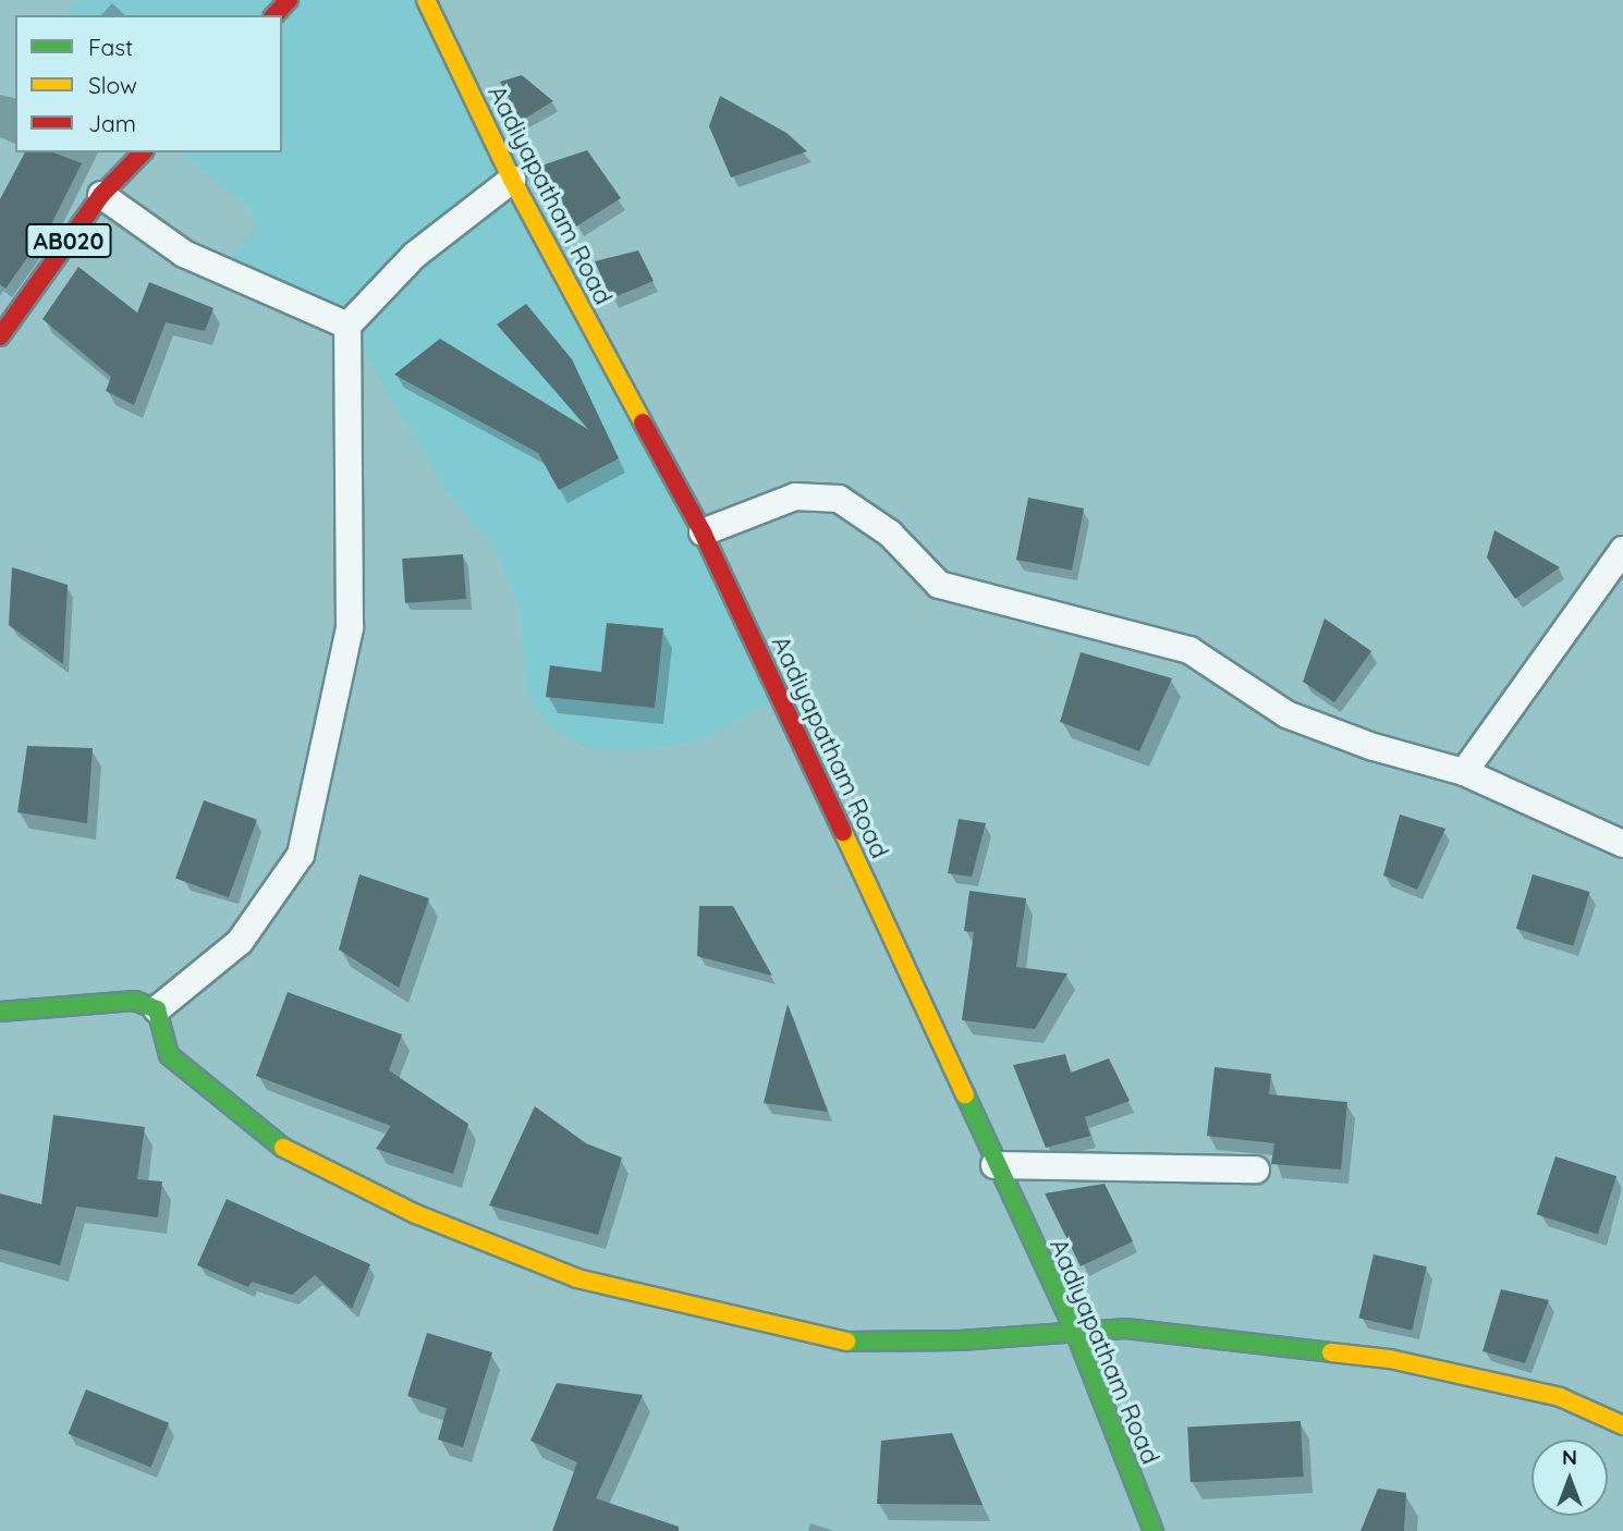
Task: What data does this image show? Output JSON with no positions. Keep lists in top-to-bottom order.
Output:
{
  "streets": {
    "street": ["Aadiyapatham Road", "AB020"]
  },
  "legend": ["Fast", "Slow", "Jam"],
  "north": "top"
}
